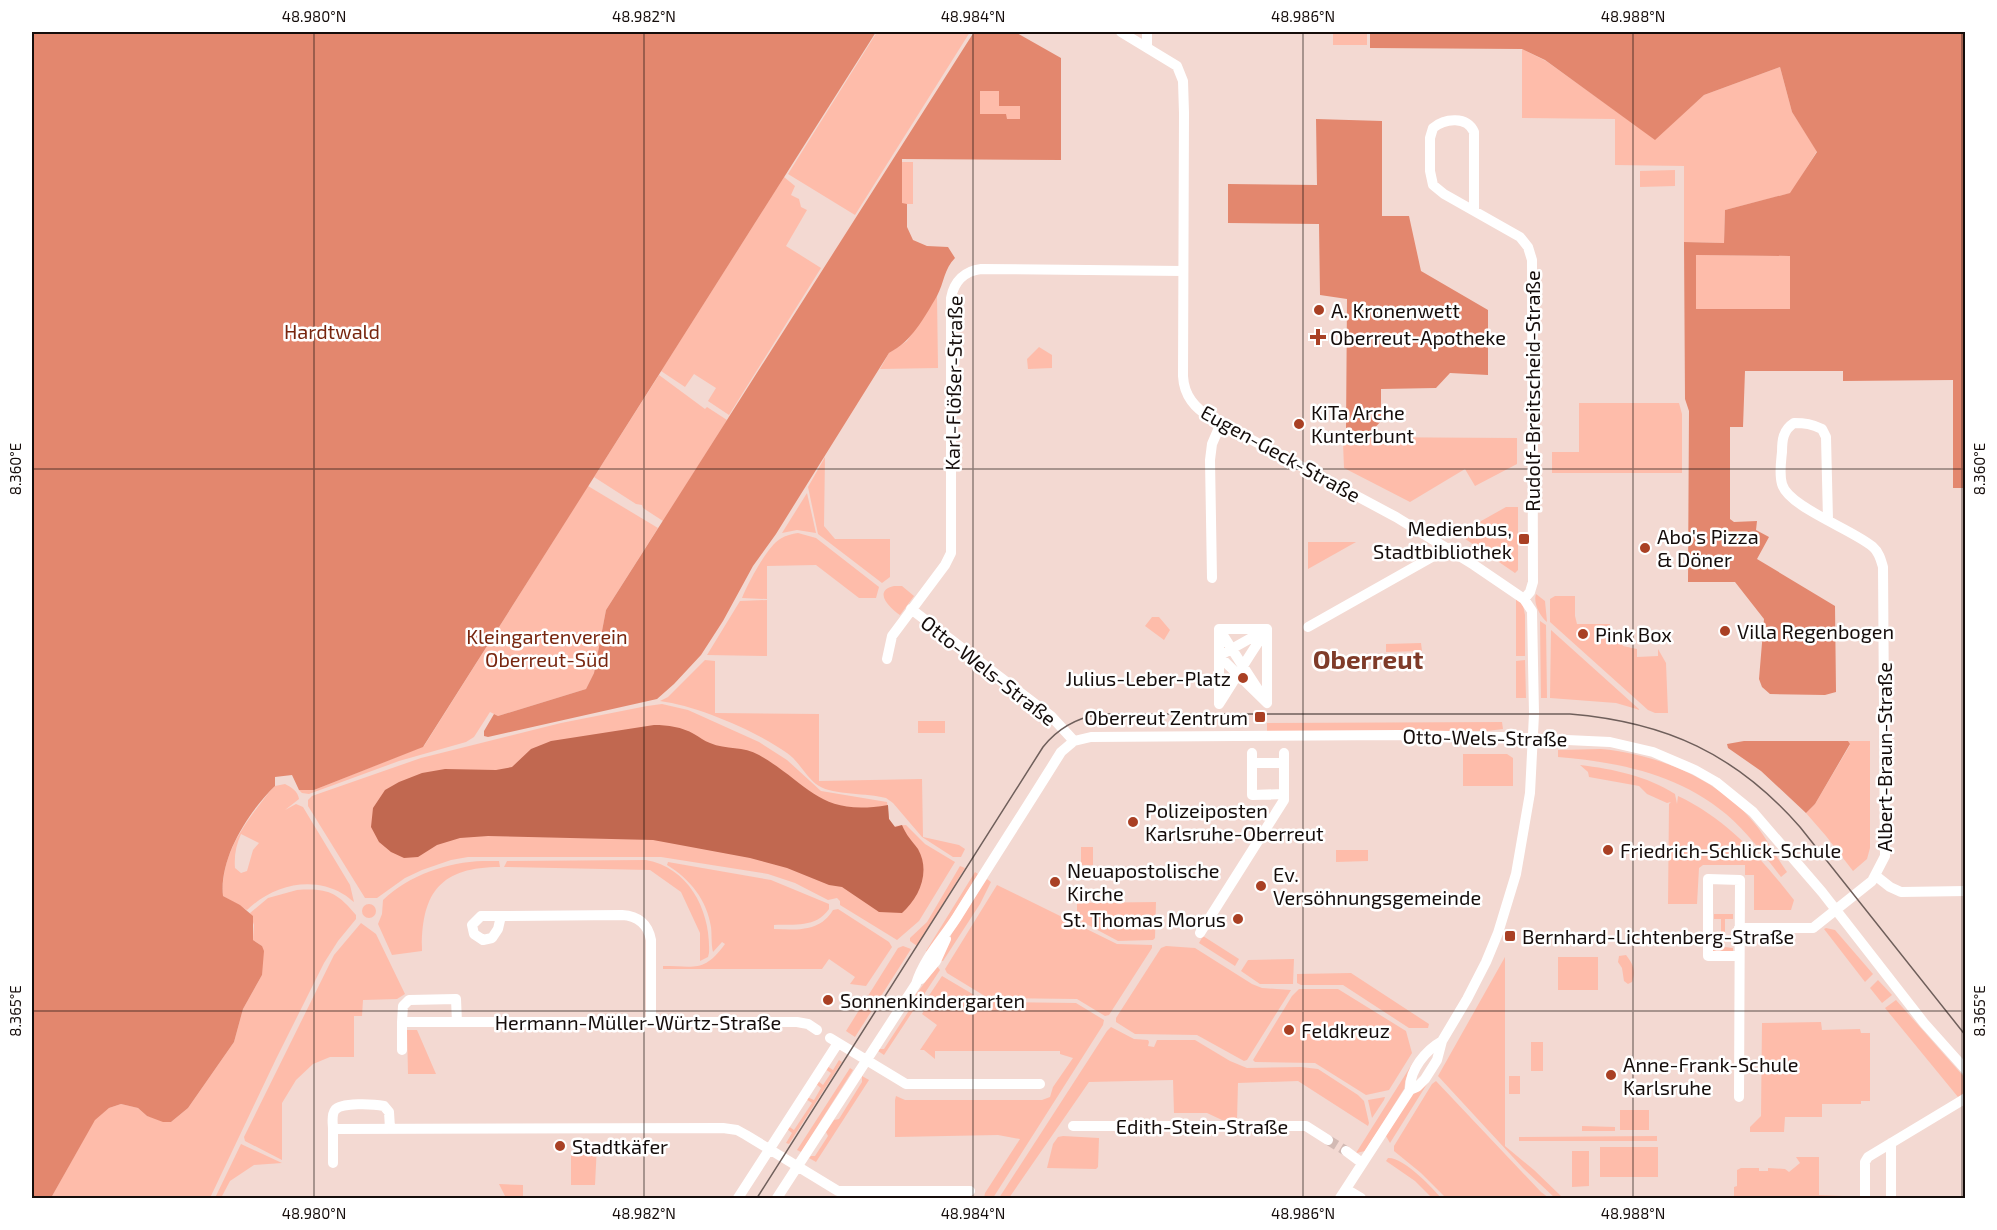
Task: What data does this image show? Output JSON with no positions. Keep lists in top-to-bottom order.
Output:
{
  "streets": {
    "street": [
      "Karl-Flößer-Straße",
      "Rudolf-Breitscheid-Straße",
      "Eugen-Geck-Straße",
      "Otto-Wels-Straße",
      "Albert-Braun-Straße",
      "Hermann-Müller-Würtz-Straße",
      "Edith-Stein-Straße"
    ]
  },
  "crossings": [
    ["Karl-Flößer-Straße", "Eugen-Geck-Straße"],
    ["Karl-Flößer-Straße", "Otto-Wels-Straße"],
    ["Rudolf-Breitscheid-Straße", "Eugen-Geck-Straße"],
    ["Eugen-Geck-Straße", "Otto-Wels-Straße"],
    ["Otto-Wels-Straße", "Albert-Braun-Straße"]
  ],
  "districts": ["Oberreut"],
  "parks": ["Hardtwald", "Kleingartenverein Oberreut-Süd"],
  "places": {
    "other": [
      "A. Kronenwett",
      "KiTa Arche Kunterbunt",
      "Abo's Pizza & Döner",
      "Villa Regenbogen",
      "Pink Box",
      "Julius-Leber-Platz",
      "Polizeiposten Karlsruhe-Oberreut",
      "Friedrich-Schlick-Schule",
      "Neuapostolische Kirche",
      "Ev. Versöhnungsgemeinde",
      "St. Thomas Morus",
      "Sonnenkindergarten",
      "Feldkreuz",
      "Anne-Frank-Schule Karlsruhe",
      "Stadtkäfer"
    ],
    "health": ["Oberreut-Apotheke"],
    "transit": ["Medienbus, Stadtbibliothek", "Oberreut Zentrum", "Bernhard-Lichtenberg-Straße"]
  },
  "coordinates": [
    "48.980°N",
    "48.982°N",
    "48.984°N",
    "48.986°N",
    "48.988°N",
    "8.360°E",
    "8.365°E"
  ]
}
